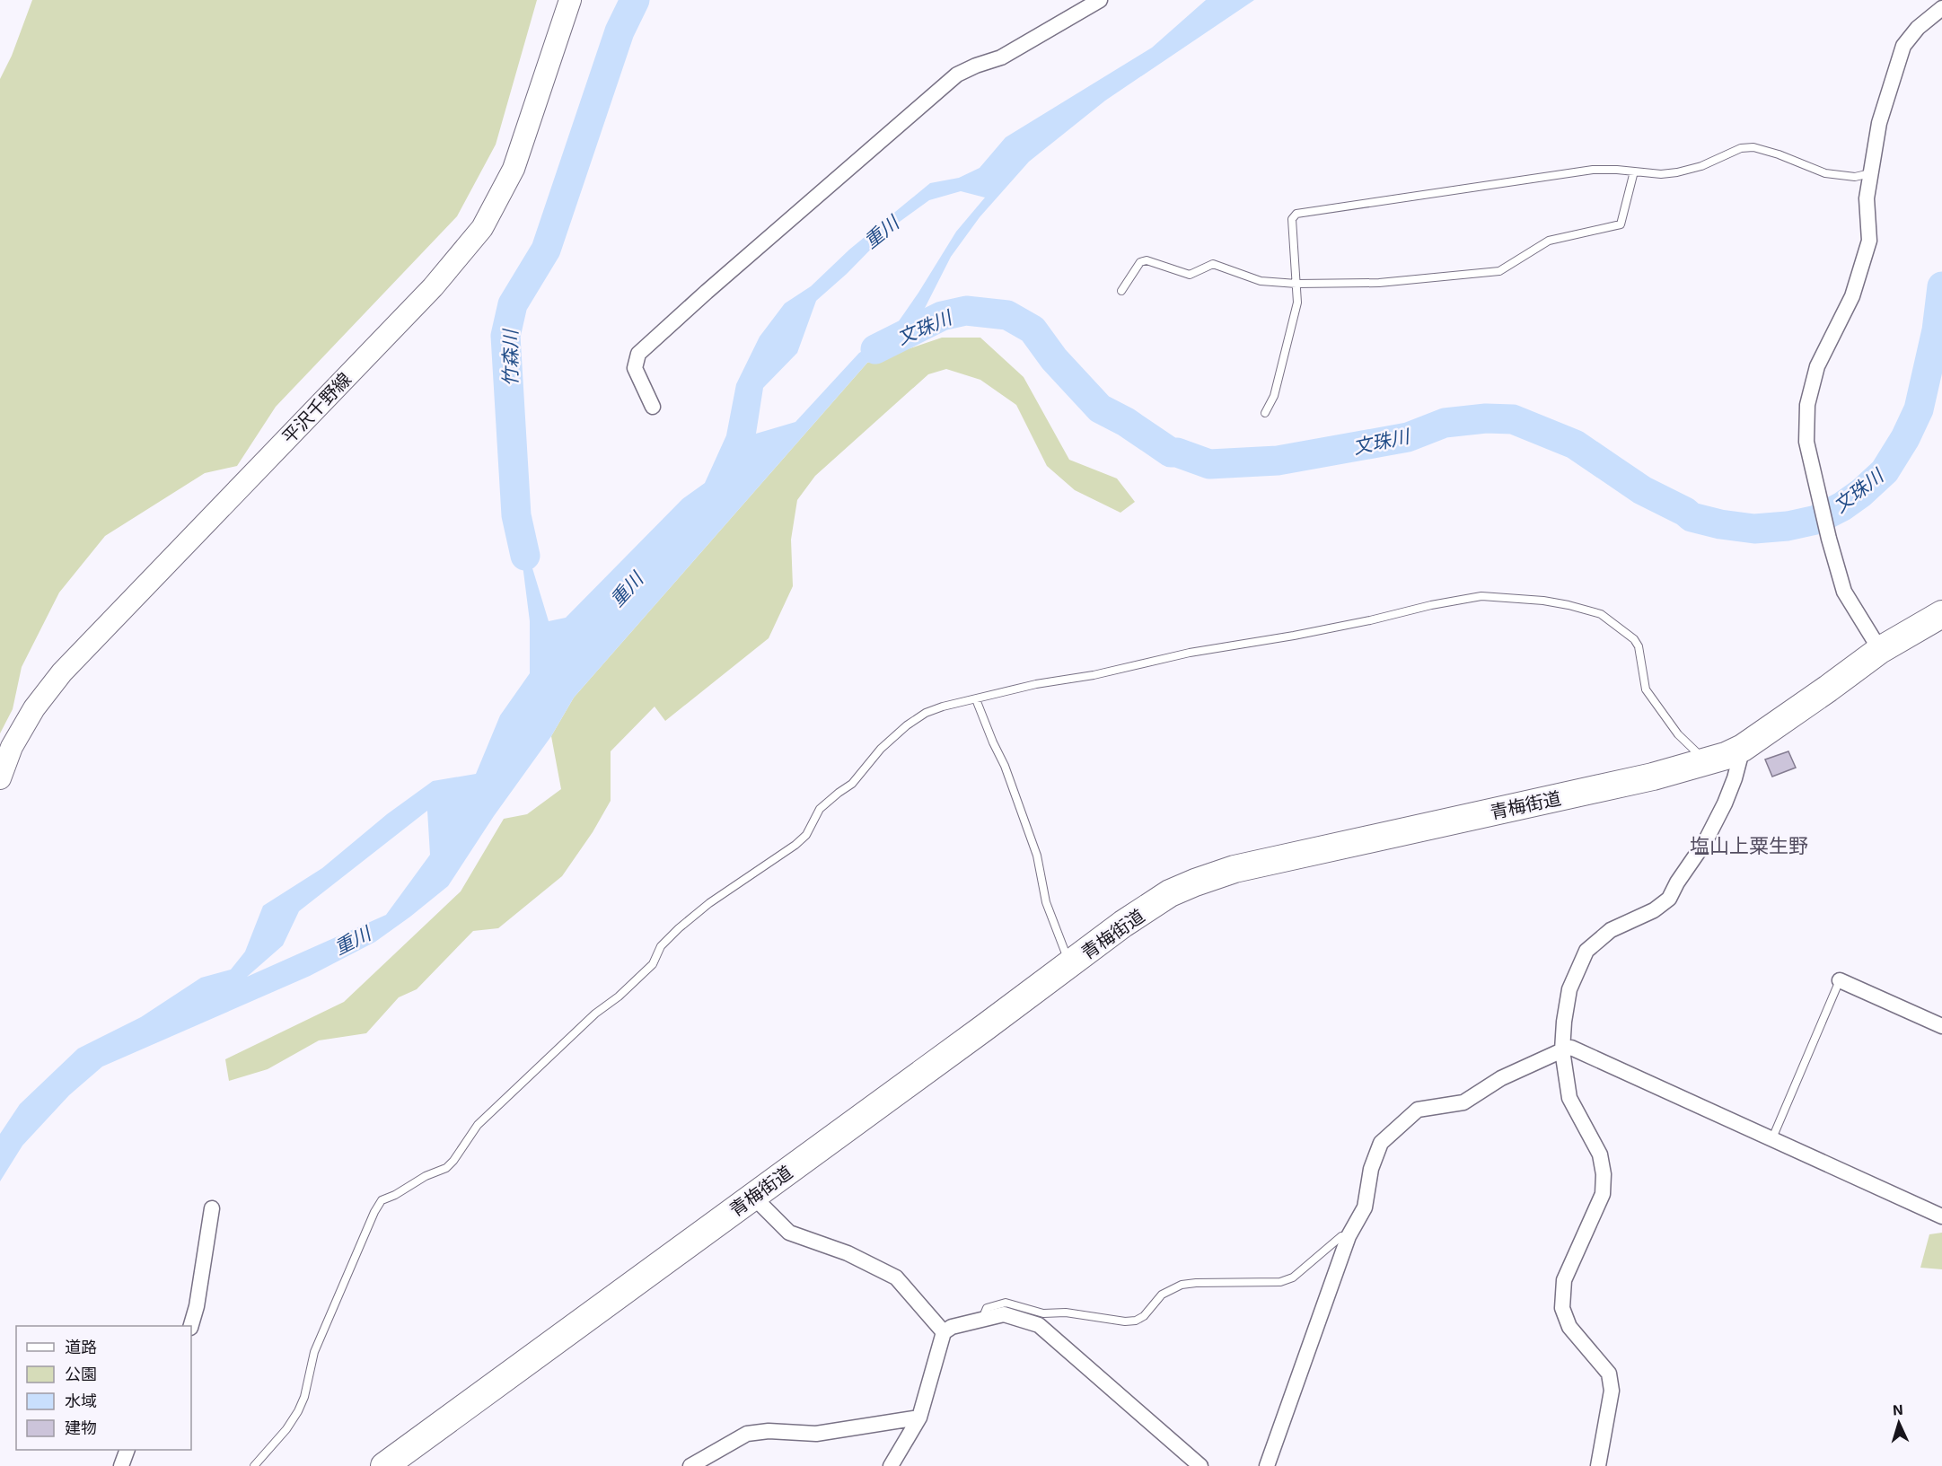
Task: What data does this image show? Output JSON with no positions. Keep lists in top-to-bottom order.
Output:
{
  "streets": {
    "highway": ["青梅街道"],
    "main road": ["平沢千野線"]
  },
  "districts": ["塩山上粟生野"],
  "water": ["重川", "文珠川", "竹森川"],
  "legend": [
    "道路",
    "公園",
    "水域",
    "建物"
  ],
  "north": "top"
}
